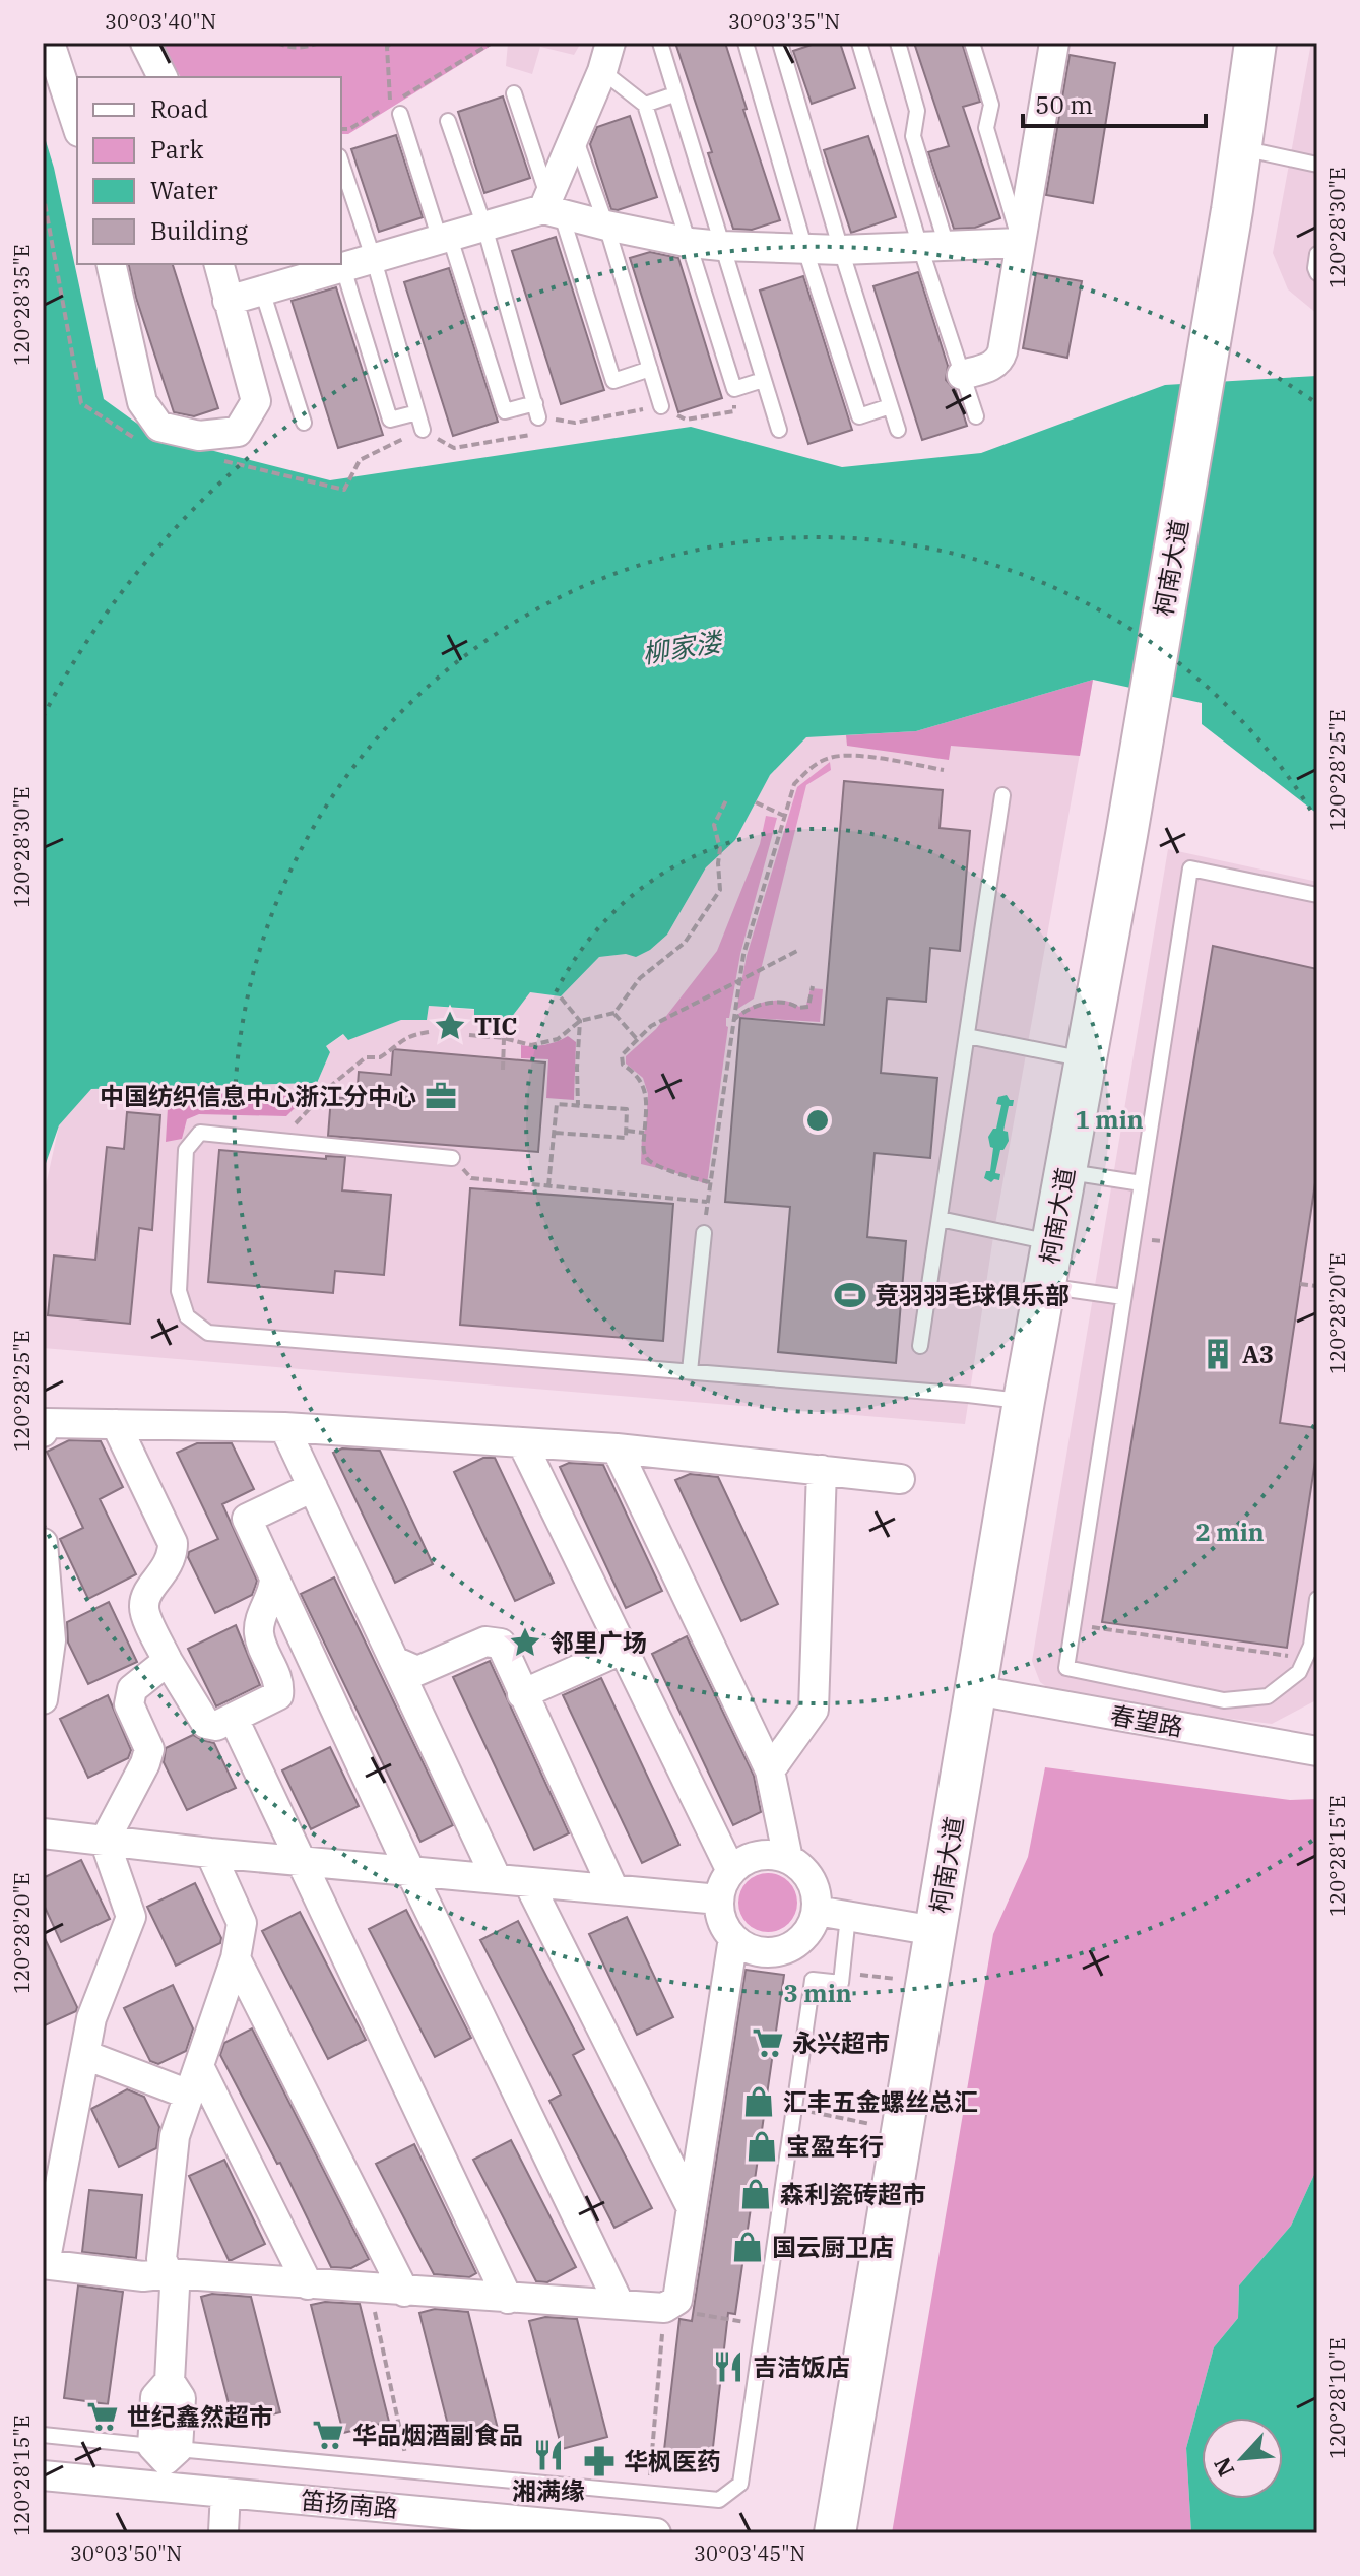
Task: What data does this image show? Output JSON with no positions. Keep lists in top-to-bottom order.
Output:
{
  "streets": {
    "main road": ["柯南大道"],
    "street": ["春望路", "笛扬南路"]
  },
  "crossings": [
    ["柯南大道", "春望路"]
  ],
  "water": ["柳家溇"],
  "places": {
    "place": ["TIC", "邻里广场"],
    "office": ["中国纺织信息中心浙江分中心"],
    "sports": ["竞羽羽毛球俱乐部"],
    "building": ["A3"],
    "supermarket": ["永兴超市", "世纪鑫然超市", "华品烟酒副食品"],
    "shop": [
      "汇丰五金螺丝总汇",
      "宝盈车行",
      "森利瓷砖超市",
      "国云厨卫店"
    ],
    "restaurant": ["吉洁饭店", "湘满缘"],
    "pharmacy": ["华枫医药"]
  },
  "legend": [
    "Road",
    "Park",
    "Water",
    "Building"
  ],
  "scale_bar": "50 m",
  "north": "bottom left",
  "coordinates": [
    "30°03'40\"N",
    "30°03'35\"N",
    "120°28'30\"E",
    "120°28'35\"E",
    "120°28'25\"E",
    "120°28'20\"E",
    "120°28'15\"E",
    "120°28'10\"E",
    "30°03'50\"N",
    "30°03'45\"N"
  ],
  "rings": ["1 min", "2 min", "3 min"]
}
